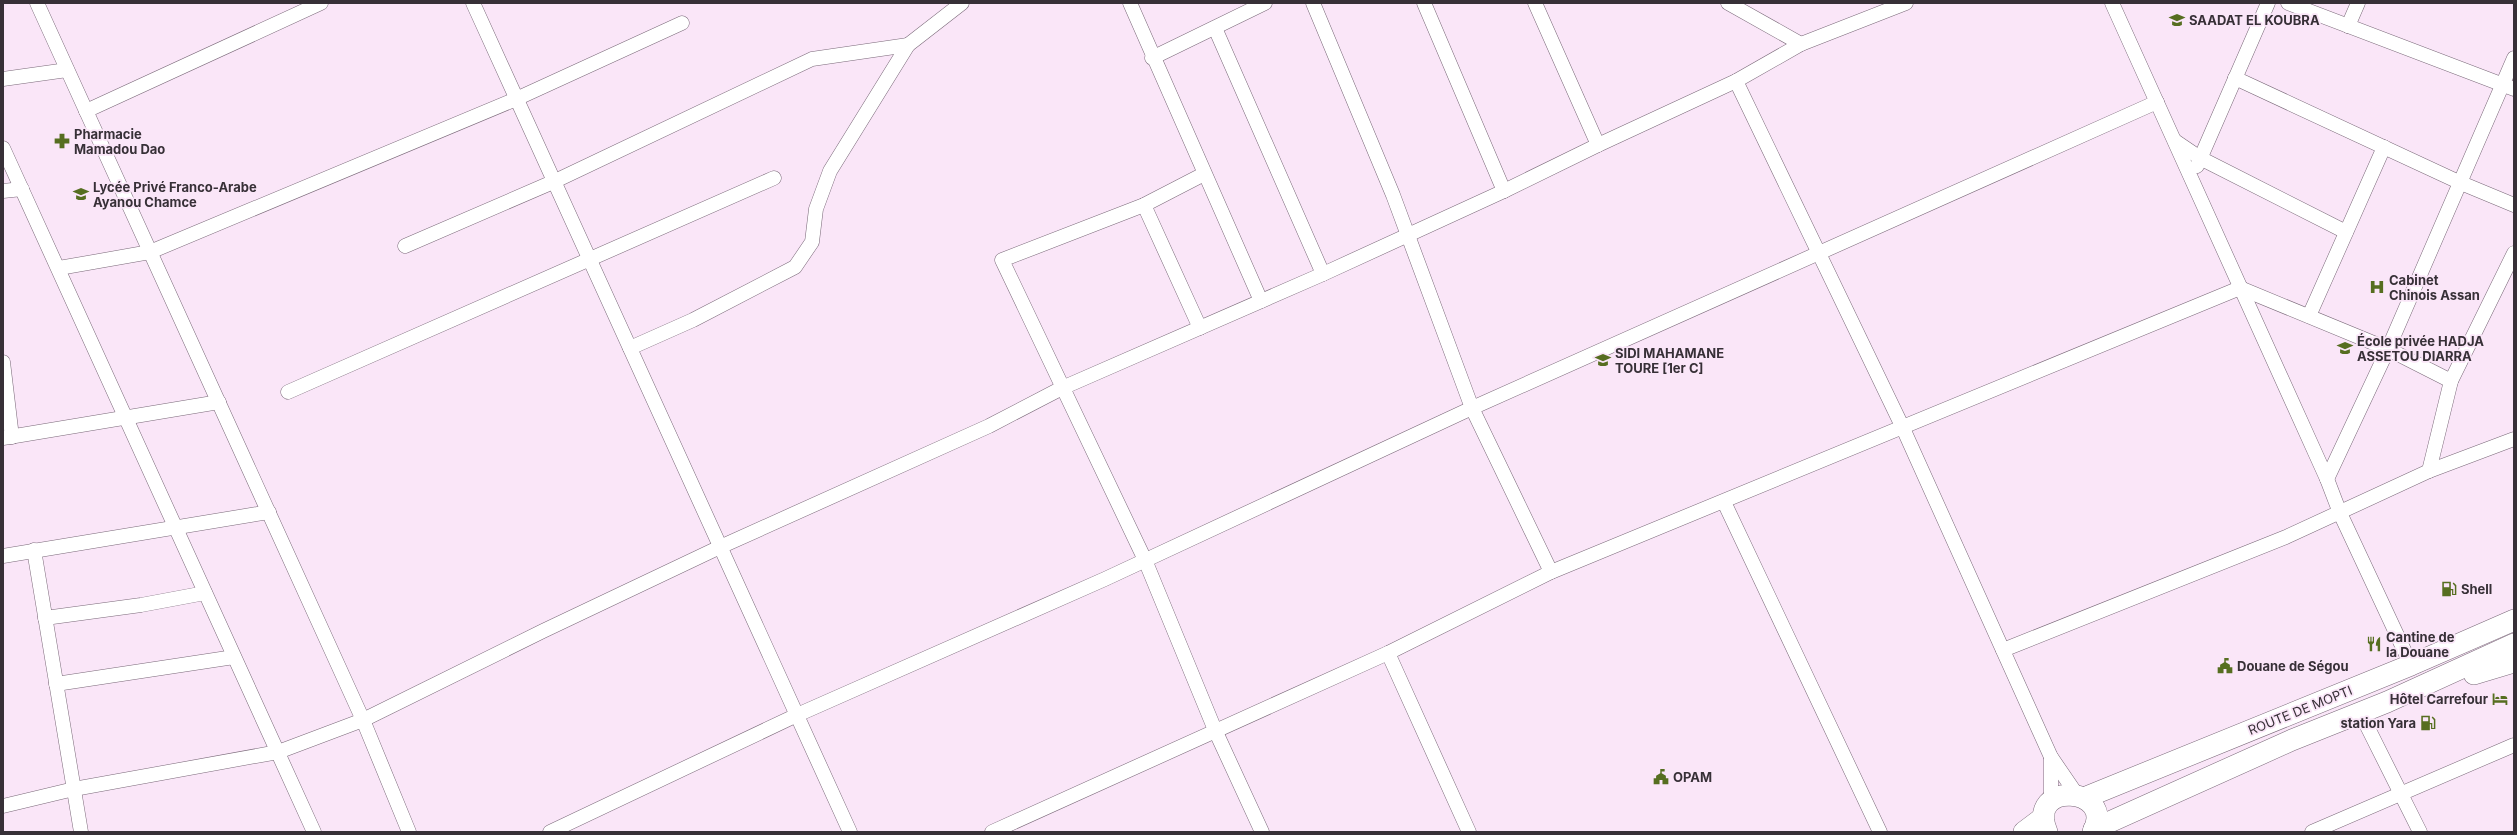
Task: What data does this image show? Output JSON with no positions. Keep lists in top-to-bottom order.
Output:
{
  "streets": {
    "highway": ["ROUTE DE MOPTI"]
  },
  "places": {
    "school or university": [
      "SAADAT EL KOUBRA",
      "Lycée Privé Franco-Arabe Ayanou Chamce",
      "École privée HADJA ASSETOU DIARRA",
      "SIDI MAHAMANE TOURE [1er C]"
    ],
    "pharmacy": ["Pharmacie Mamadou Dao"],
    "hospital": ["Cabinet Chinois Assan"],
    "fuel station": ["Shell", "station Yara"],
    "restaurant": ["Cantine de la Douane"],
    "public building": ["Douane de Ségou", "OPAM"],
    "hotel": ["Hôtel Carrefour"]
  }
}
